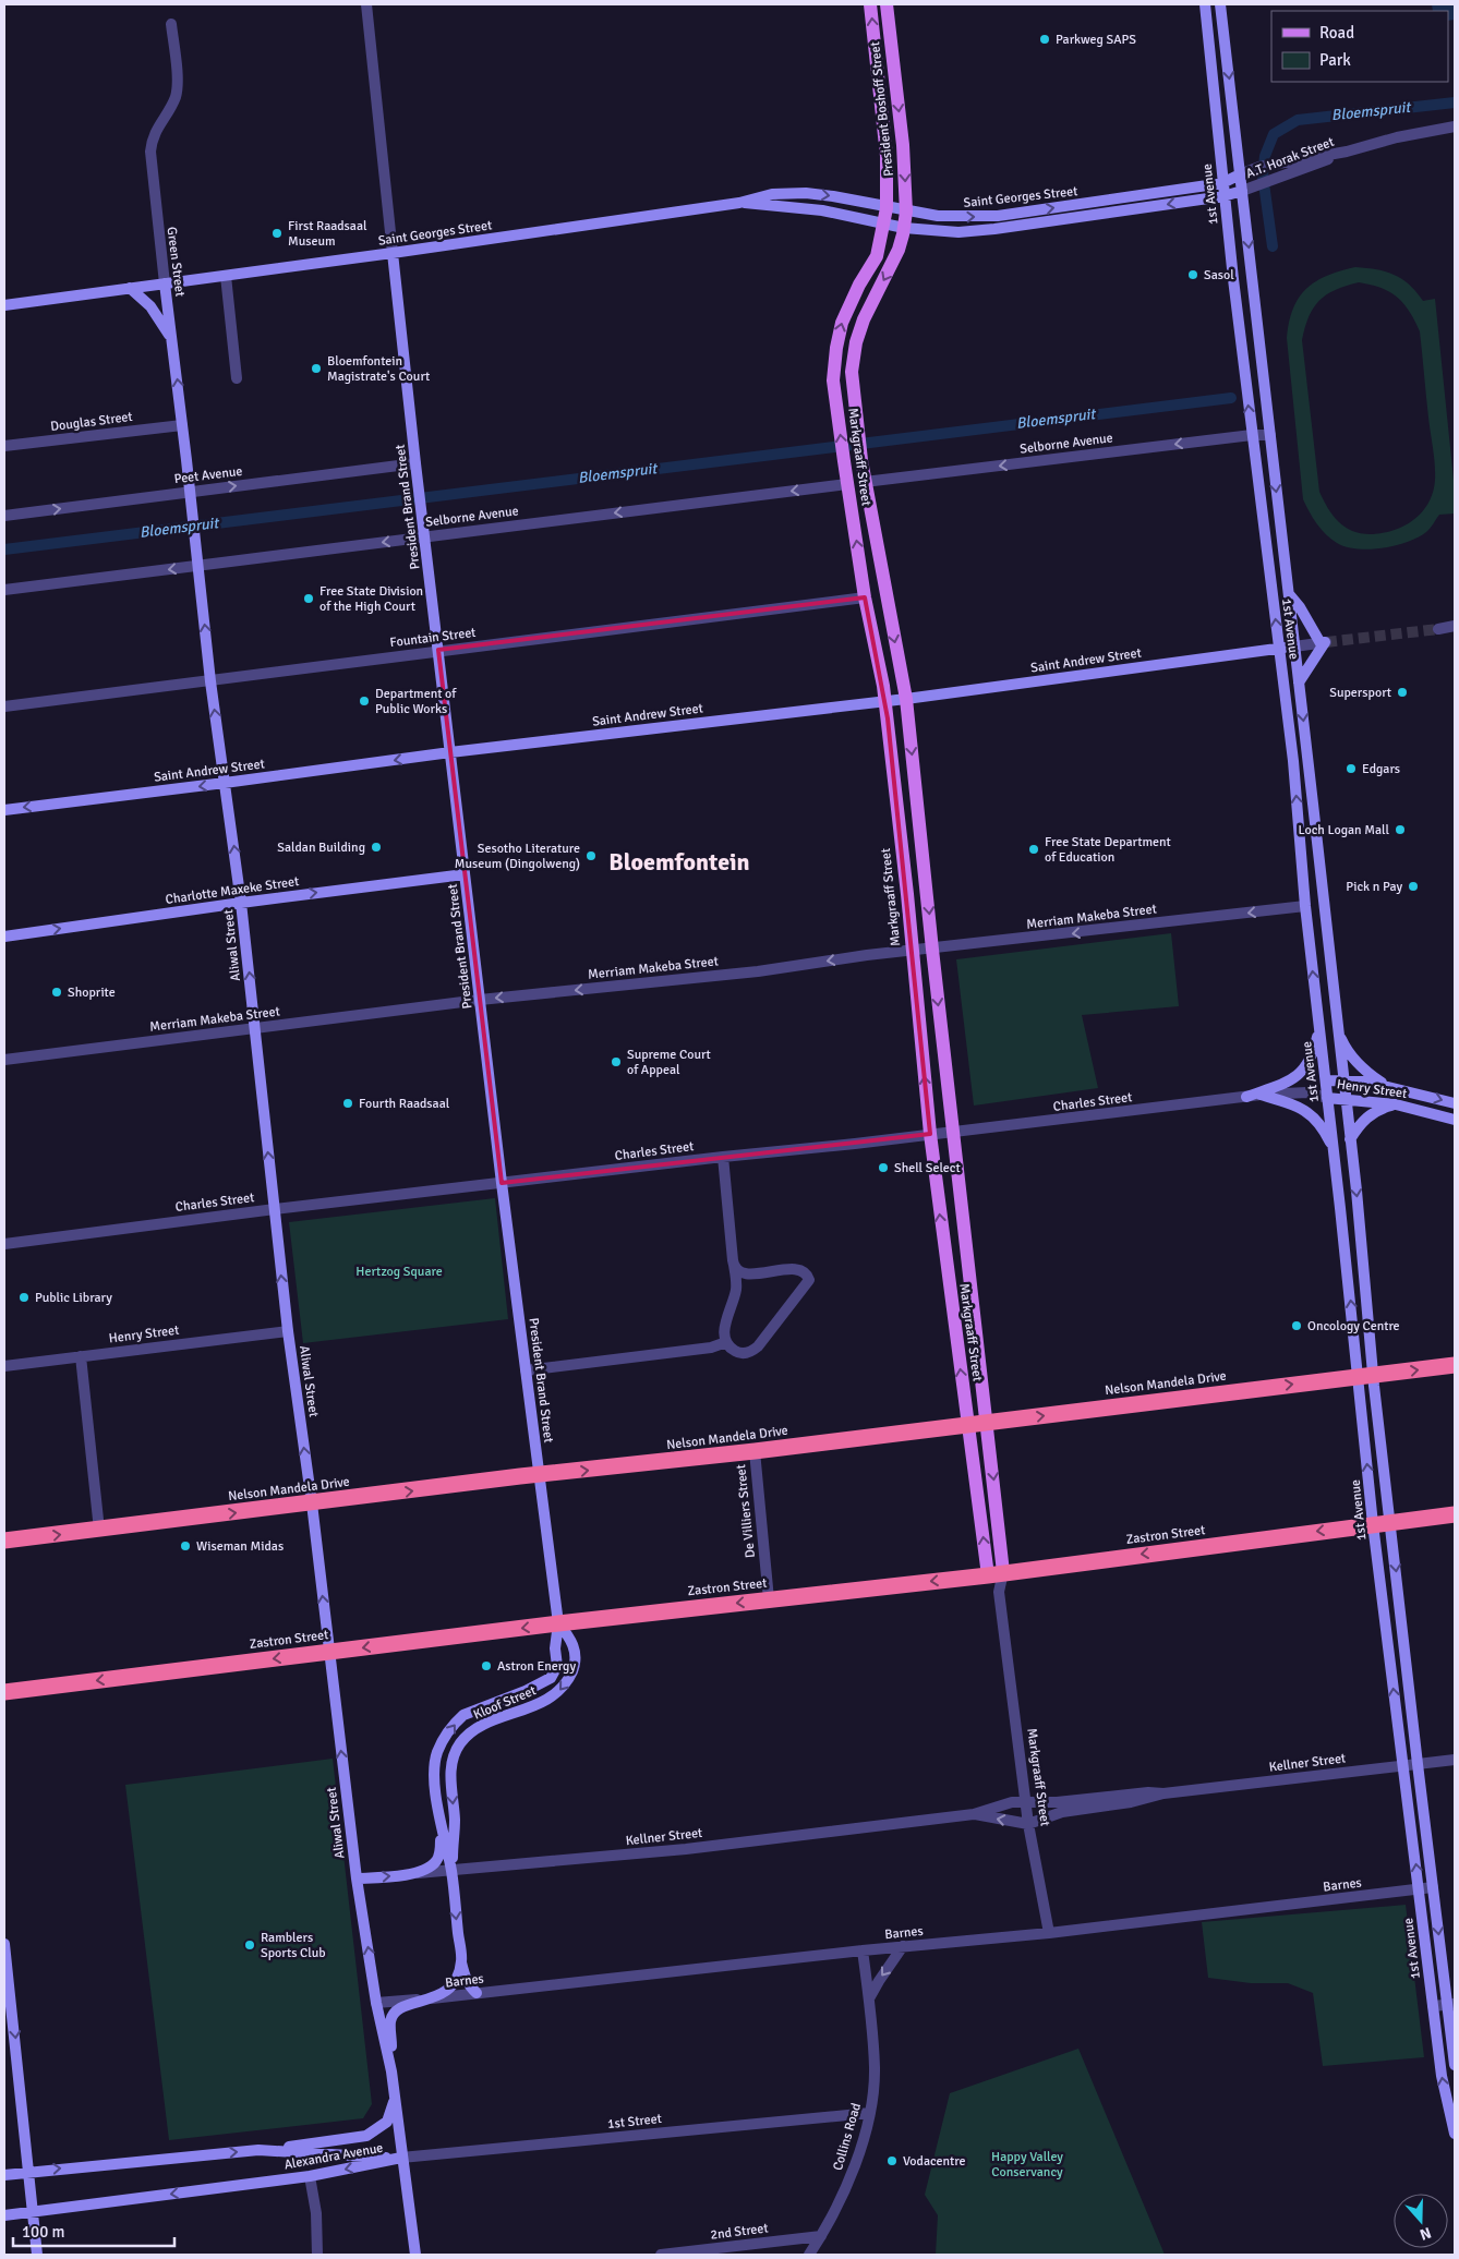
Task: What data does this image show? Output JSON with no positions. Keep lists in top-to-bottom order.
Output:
{
  "streets": {
    "highway": ["Nelson Mandela Drive", "Zastron Street"],
    "main road": ["President Boshoff Street", "Markgraaff Street"],
    "street": [
      "A.T. Horak Street",
      "1st Avenue",
      "Saint Georges Street",
      "Green Street",
      "Douglas Street",
      "Selborne Avenue",
      "Peet Avenue",
      "President Brand Street",
      "Fountain Street",
      "Saint Andrew Street",
      "Charlotte Maxeke Street",
      "Merriam Makeba Street",
      "Aliwal Street",
      "Henry Street",
      "Charles Street",
      "De Villiers Street",
      "Kloof Street",
      "Kellner Street",
      "Barnes",
      "1st Street",
      "Collins Road",
      "Alexandra Avenue",
      "2nd Street"
    ]
  },
  "crossings": [
    ["President Boshoff Street", "Saint Georges Street"],
    ["President Boshoff Street", "Markgraaff Street"],
    ["A.T. Horak Street", "1st Avenue"],
    ["A.T. Horak Street", "Saint Georges Street"],
    ["1st Avenue", "Saint Georges Street"],
    ["1st Avenue", "Selborne Avenue"],
    ["1st Avenue", "Saint Andrew Street"],
    ["1st Avenue", "Merriam Makeba Street"],
    ["1st Avenue", "Henry Street"],
    ["1st Avenue", "Nelson Mandela Drive"],
    ["1st Avenue", "Zastron Street"],
    ["1st Avenue", "Kellner Street"],
    ["1st Avenue", "Barnes"],
    ["Saint Georges Street", "Green Street"],
    ["Saint Georges Street", "Markgraaff Street"],
    ["Saint Georges Street", "President Brand Street"],
    ["Green Street", "Douglas Street"],
    ["Green Street", "Peet Avenue"],
    ["Green Street", "Aliwal Street"],
    ["Selborne Avenue", "Markgraaff Street"],
    ["Selborne Avenue", "President Brand Street"],
    ["Selborne Avenue", "Aliwal Street"],
    ["Markgraaff Street", "Fountain Street"],
    ["Markgraaff Street", "Saint Andrew Street"],
    ["Markgraaff Street", "Merriam Makeba Street"],
    ["Markgraaff Street", "Charles Street"],
    ["Markgraaff Street", "Nelson Mandela Drive"],
    ["Markgraaff Street", "Zastron Street"],
    ["Markgraaff Street", "Kellner Street"],
    ["Markgraaff Street", "Barnes"],
    ["Peet Avenue", "President Brand Street"],
    ["President Brand Street", "Fountain Street"],
    ["President Brand Street", "Saint Andrew Street"],
    ["President Brand Street", "Charlotte Maxeke Street"],
    ["President Brand Street", "Merriam Makeba Street"],
    ["President Brand Street", "Charles Street"],
    ["President Brand Street", "Nelson Mandela Drive"],
    ["President Brand Street", "Zastron Street"],
    ["President Brand Street", "Kloof Street"],
    ["Fountain Street", "Aliwal Street"],
    ["Saint Andrew Street", "Aliwal Street"],
    ["Charlotte Maxeke Street", "Aliwal Street"],
    ["Merriam Makeba Street", "Aliwal Street"],
    ["Aliwal Street", "Henry Street"],
    ["Aliwal Street", "Charles Street"],
    ["Aliwal Street", "Nelson Mandela Drive"],
    ["Aliwal Street", "Zastron Street"],
    ["Aliwal Street", "Kellner Street"],
    ["Aliwal Street", "Barnes"],
    ["Aliwal Street", "1st Street"],
    ["Aliwal Street", "Alexandra Avenue"],
    ["Henry Street", "Charles Street"],
    ["Nelson Mandela Drive", "De Villiers Street"],
    ["De Villiers Street", "Zastron Street"],
    ["Zastron Street", "Kloof Street"],
    ["Kloof Street", "Kellner Street"],
    ["Barnes", "Collins Road"],
    ["1st Street", "Collins Road"],
    ["1st Street", "Alexandra Avenue"],
    ["Collins Road", "2nd Street"]
  ],
  "one_way": [
    "Selborne Avenue",
    "Peet Avenue",
    "Charlotte Maxeke Street",
    "Merriam Makeba Street",
    "Aliwal Street",
    "Nelson Mandela Drive",
    "Zastron Street"
  ],
  "districts": ["Bloemfontein"],
  "water": ["Bloemspruit"],
  "parks": ["Hertzog Square", "Happy Valley Conservancy"],
  "places": [
    "Parkweg SAPS",
    "First Raadsaal Museum",
    "Sasol",
    "Bloemfontein Magistrate's Court",
    "Free State Division of the High Court",
    "Supersport",
    "Department of Public Works",
    "Edgars",
    "Loch Logan Mall",
    "Saldan Building",
    "Free State Department of Education",
    "Sesotho Literature Museum (Dingolweng)",
    "Pick n Pay",
    "Shoprite",
    "Supreme Court of Appeal",
    "Fourth Raadsaal",
    "Shell Select",
    "Public Library",
    "Oncology Centre",
    "Wiseman Midas",
    "Astron Energy",
    "Ramblers Sports Club",
    "Vodacentre"
  ],
  "legend": ["Road", "Park"],
  "scale_bar": "100 m",
  "north": "bottom"
}
